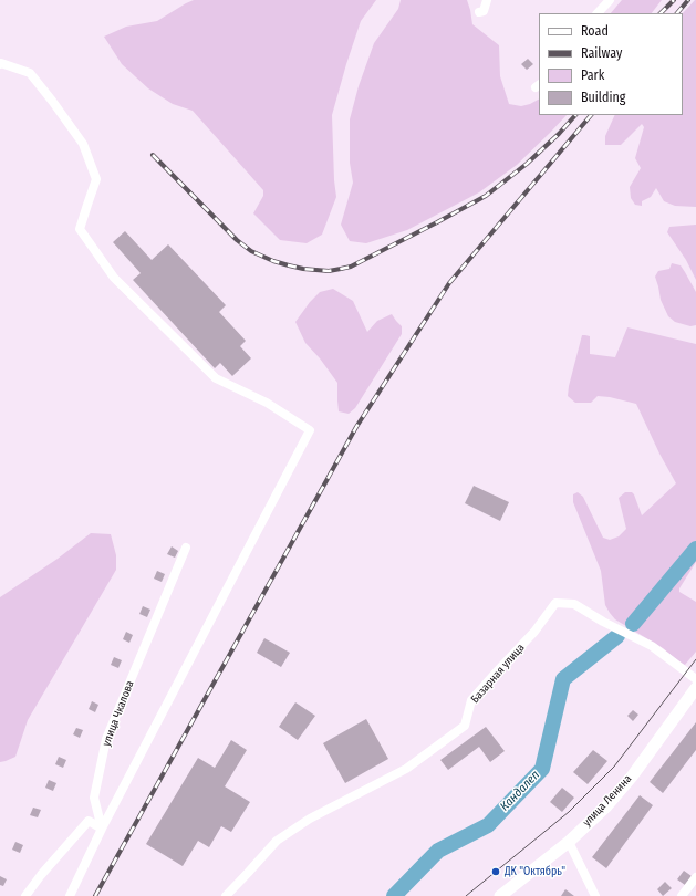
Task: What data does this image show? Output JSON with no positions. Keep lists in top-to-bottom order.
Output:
{
  "streets": {
    "main road": ["улица Ленина"],
    "street": ["Базарная улица", "улица Чкалова"]
  },
  "water": ["Кандалеп"],
  "places": ["ДК \"Октябрь\""],
  "legend": [
    "Road",
    "Railway",
    "Park",
    "Building"
  ]
}
